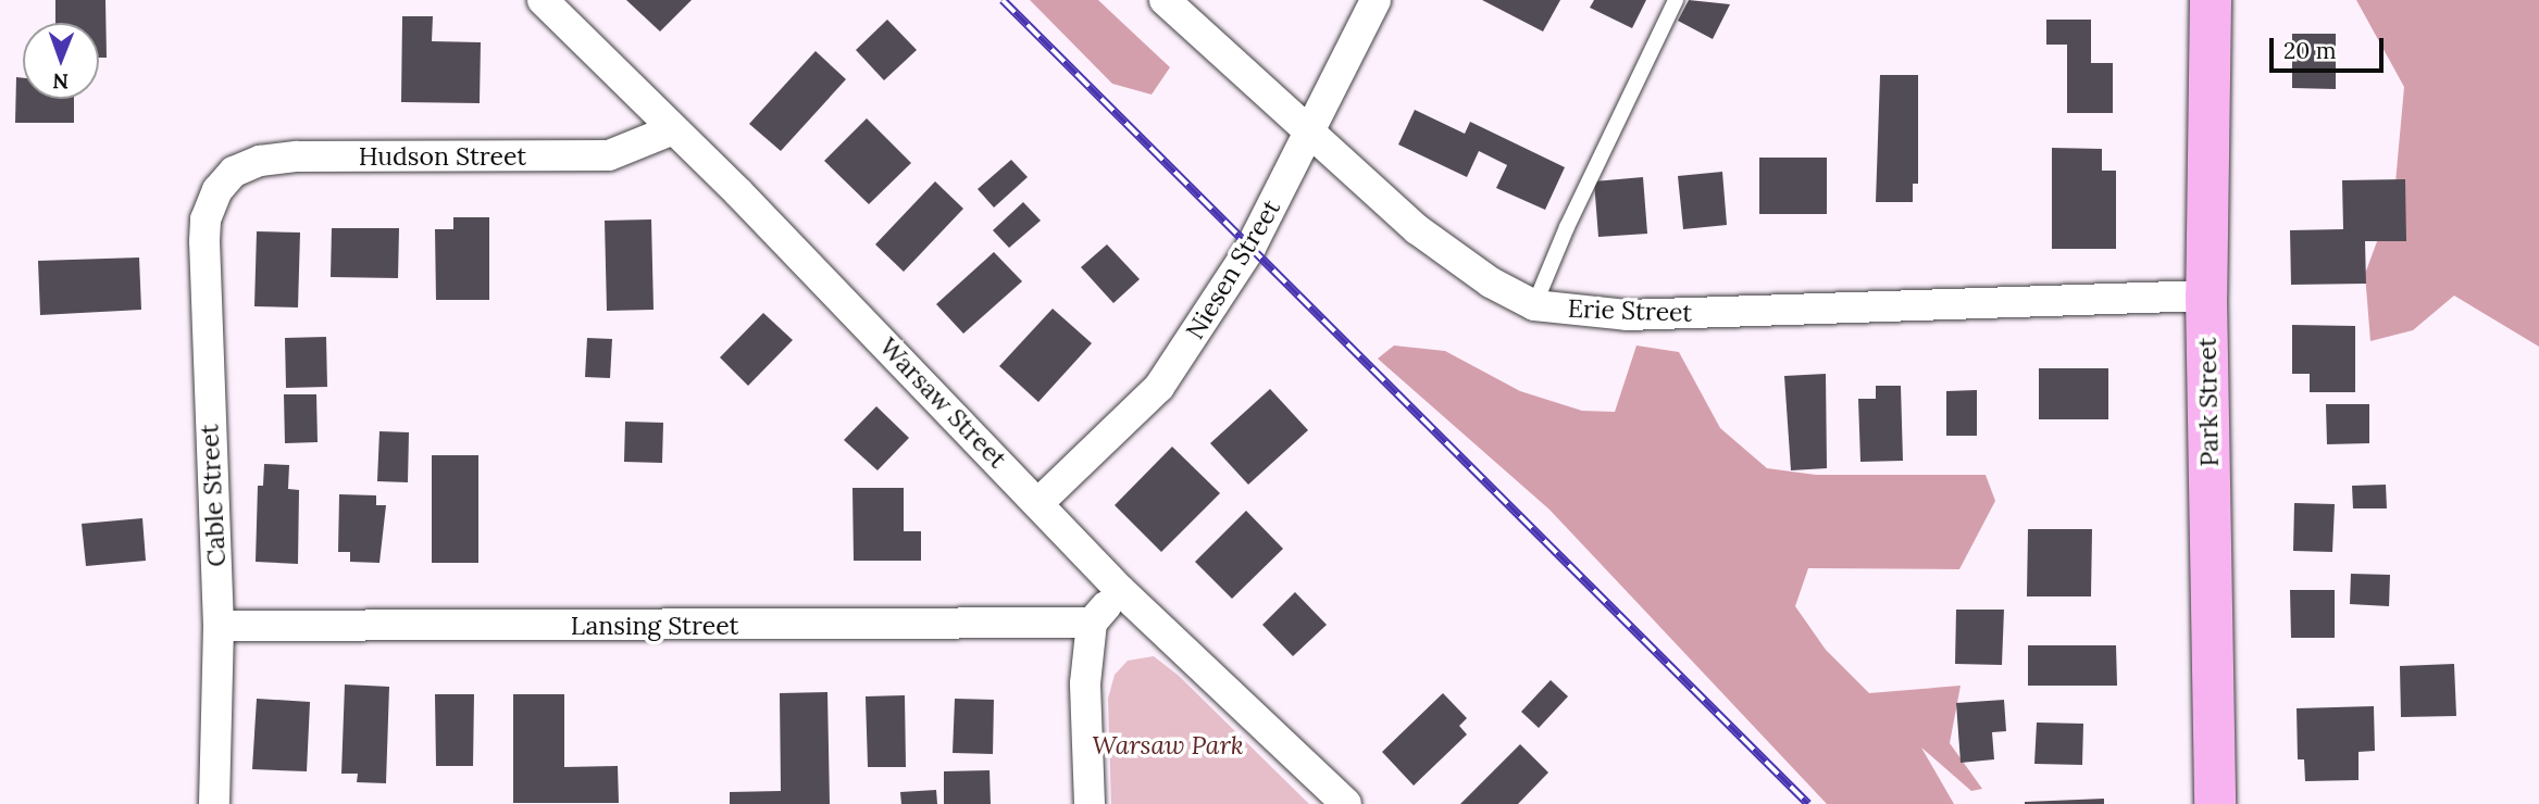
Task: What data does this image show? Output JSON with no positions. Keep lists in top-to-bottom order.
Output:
{
  "streets": {
    "street": [
      "Hudson Street",
      "Niesen Street",
      "Erie Street",
      "Park Street",
      "Warsaw Street",
      "Cable Street",
      "Lansing Street"
    ]
  },
  "crossings": [
    ["Hudson Street", "Warsaw Street"],
    ["Hudson Street", "Cable Street"],
    ["Niesen Street", "Erie Street"],
    ["Niesen Street", "Warsaw Street"],
    ["Erie Street", "Park Street"],
    ["Cable Street", "Lansing Street"]
  ],
  "parks": ["Warsaw Park"],
  "scale_bar": "20 m",
  "north": "bottom"
}
